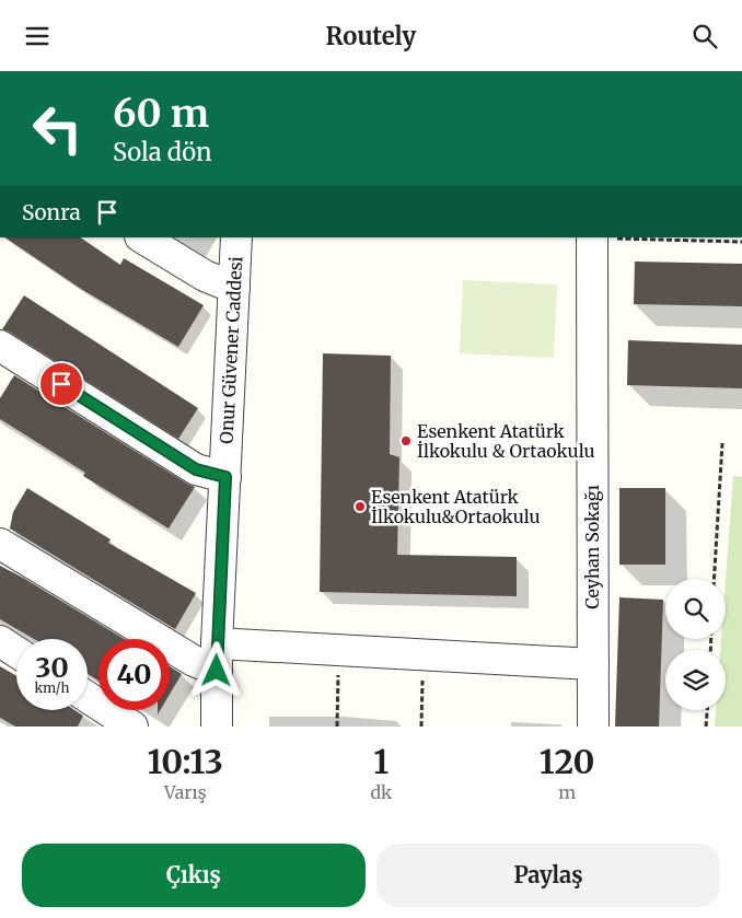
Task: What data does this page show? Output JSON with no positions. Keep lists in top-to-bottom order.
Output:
{
  "streets": {
    "street": ["Onur Güvener Caddesi", "Ceyhan Sokağı"]
  },
  "places": ["Esenkent Atatürk İlkokulu & Ortaokulu", "Esenkent Atatürk İlkokulu&Ortaokulu"],
  "page": {
    "header": "Routely",
    "turn": ["60 m", "Sola dön"],
    "then": "Sonra",
    "speed": "30 km/h",
    "limit": "40",
    "eta": [
      "10:13",
      "Varış",
      "1",
      "dk",
      "120",
      "m"
    ],
    "buttons": ["Çıkış", "Paylaş"]
  }
}
